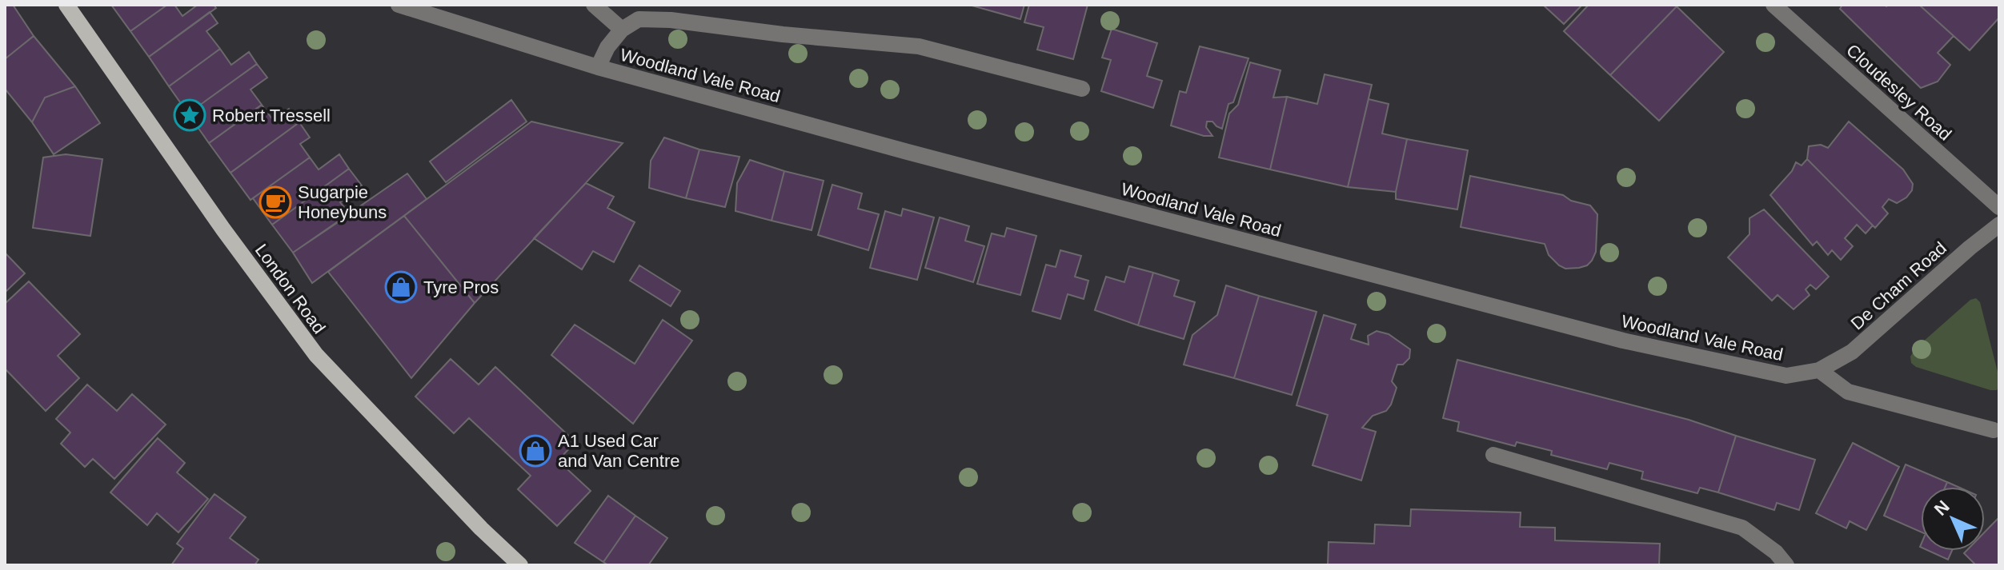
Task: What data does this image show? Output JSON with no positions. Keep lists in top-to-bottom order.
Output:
{
  "streets": {
    "main road": ["London Road"],
    "street": ["Woodland Vale Road", "Cloudesley Road", "De Cham Road"]
  },
  "crossings": [
    ["Woodland Vale Road", "De Cham Road"]
  ],
  "places": {
    "place": ["Robert Tressell"],
    "cafe": ["Sugarpie Honeybuns"],
    "shop": ["Tyre Pros", "A1 Used Car and Van Centre"]
  },
  "north": "top left"
}
